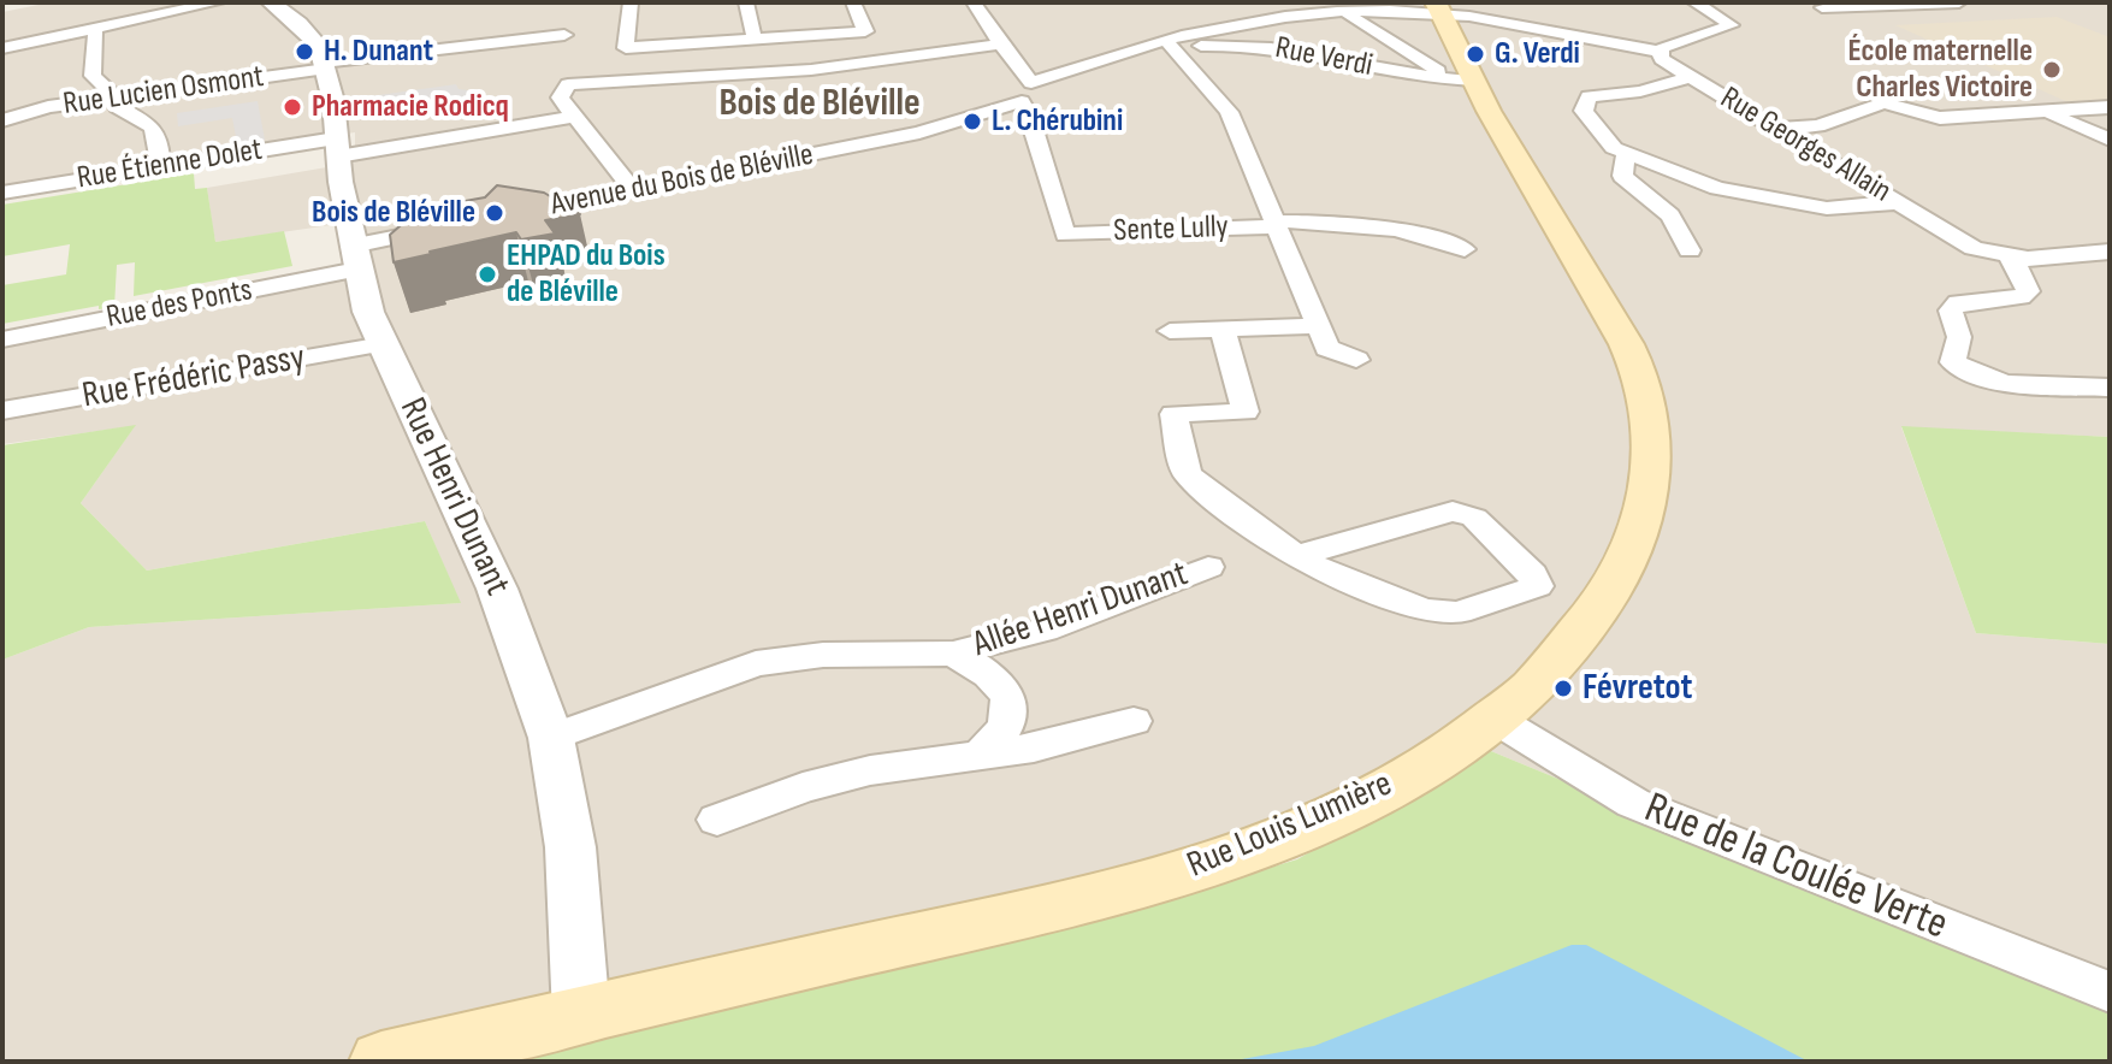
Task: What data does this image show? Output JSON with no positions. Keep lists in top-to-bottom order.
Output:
{
  "streets": {
    "main road": ["Rue Louis Lumière"],
    "street": [
      "Rue Verdi",
      "Rue Lucien Osmont",
      "Rue Georges Allain",
      "Rue Étienne Dolet",
      "Avenue du Bois de Bléville",
      "Sente Lully",
      "Rue des Ponts",
      "Rue Frédéric Passy",
      "Rue Henri Dunant",
      "Allée Henri Dunant",
      "Rue de la Coulée Verte"
    ]
  },
  "crossings": [
    ["Rue Verdi", "Rue Georges Allain"],
    ["Rue Verdi", "Avenue du Bois de Bléville"],
    ["Rue Verdi", "Rue Louis Lumière"],
    ["Rue Lucien Osmont", "Rue Henri Dunant"],
    ["Rue Georges Allain", "Avenue du Bois de Bléville"],
    ["Rue Georges Allain", "Rue Louis Lumière"],
    ["Rue Étienne Dolet", "Rue Henri Dunant"],
    ["Avenue du Bois de Bléville", "Sente Lully"],
    ["Avenue du Bois de Bléville", "Rue Louis Lumière"],
    ["Rue des Ponts", "Rue Henri Dunant"],
    ["Rue Frédéric Passy", "Rue Henri Dunant"],
    ["Rue Henri Dunant", "Allée Henri Dunant"],
    ["Rue Henri Dunant", "Rue Louis Lumière"],
    ["Rue Louis Lumière", "Rue de la Coulée Verte"]
  ],
  "districts": ["Bois de Bléville"],
  "places": [
    "H. Dunant",
    "G. Verdi",
    "École maternelle Charles Victoire",
    "Pharmacie Rodicq",
    "L. Chérubini",
    "Bois de Bléville",
    "EHPAD du Bois de Bléville",
    "Févretot"
  ]
}
